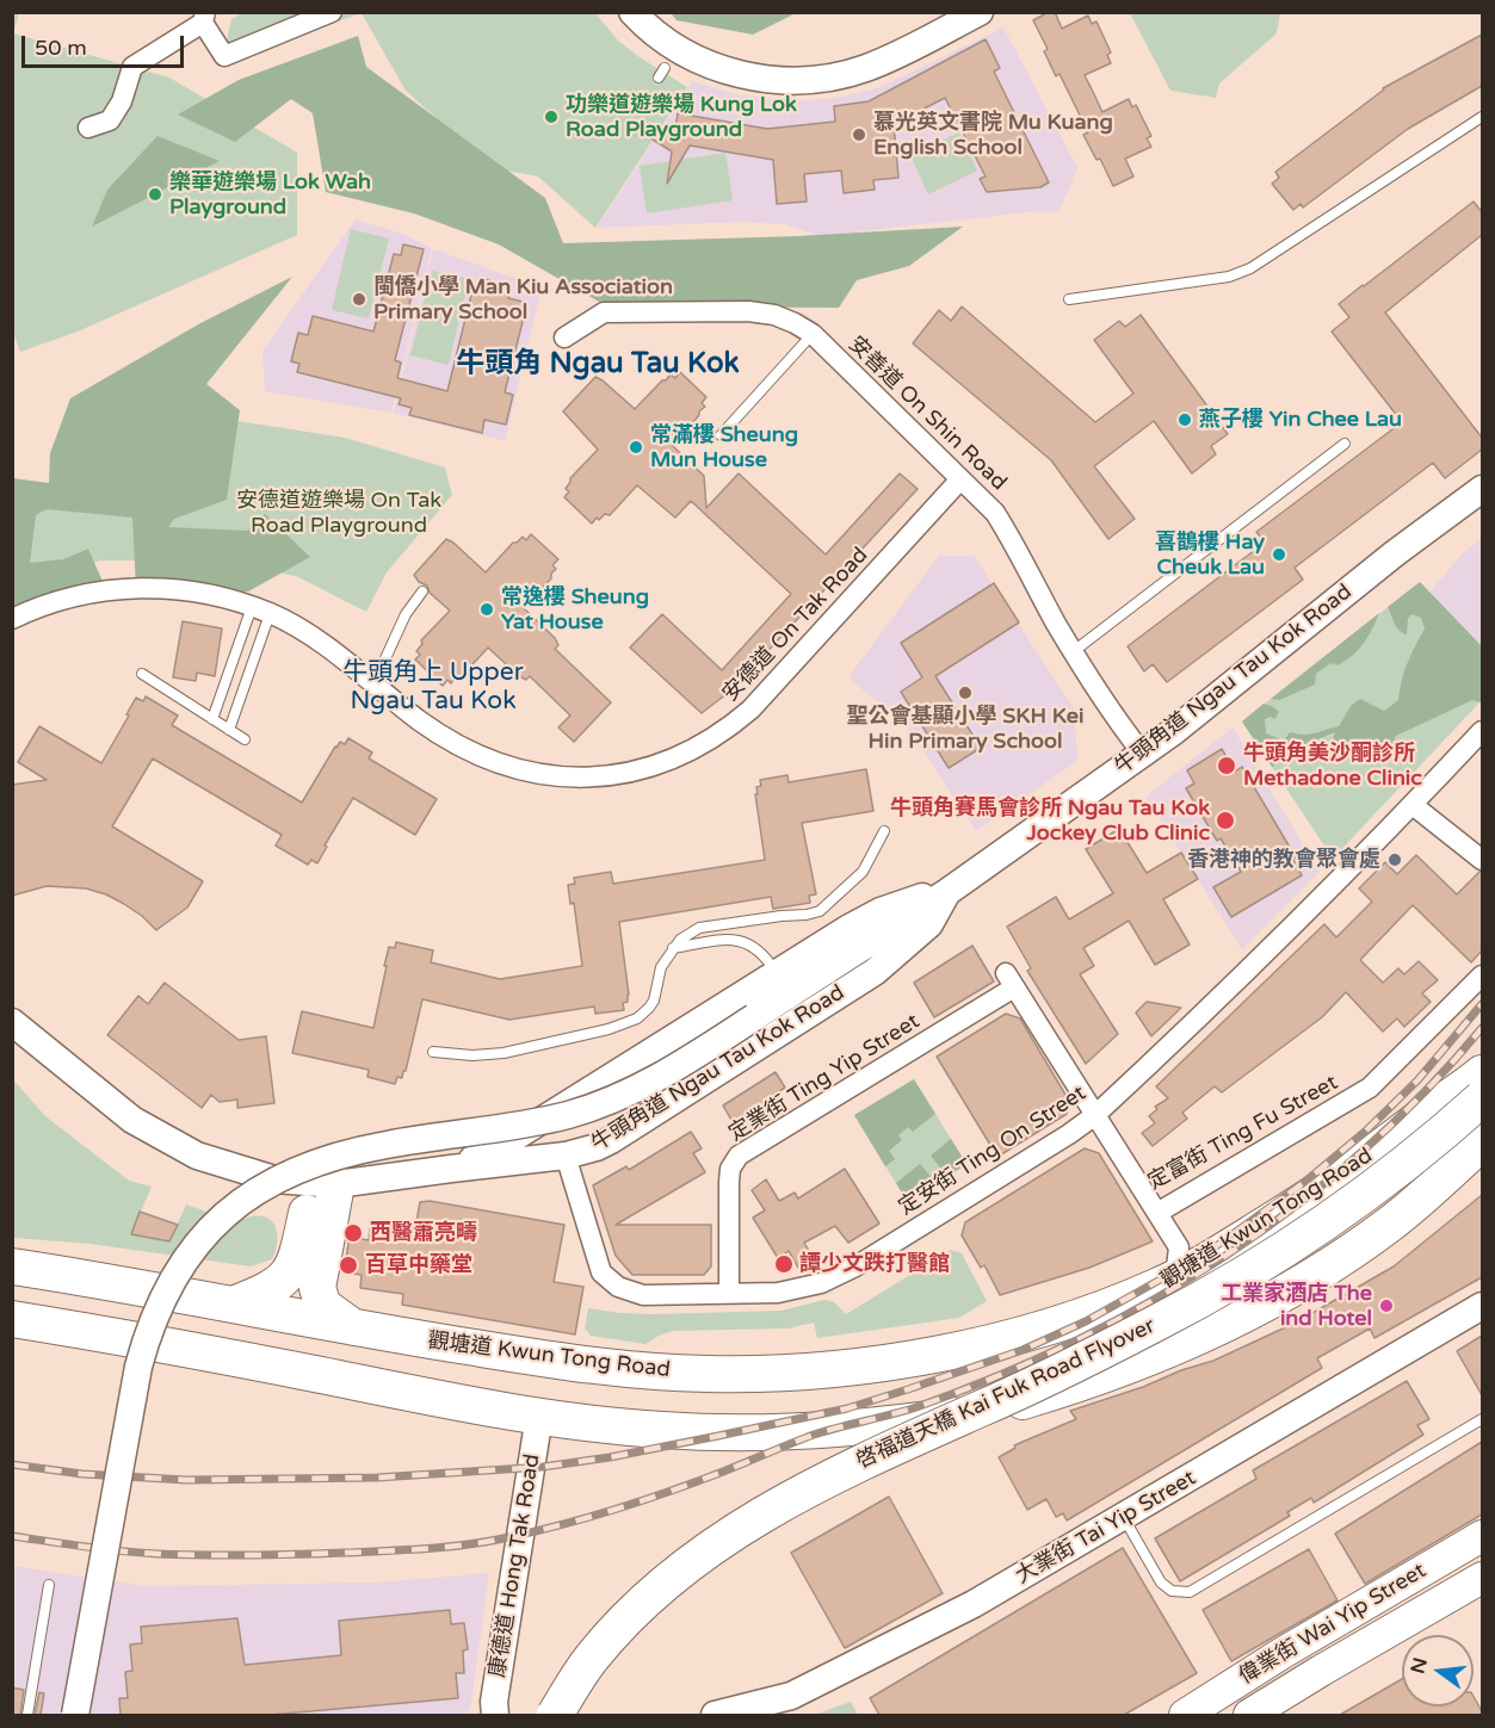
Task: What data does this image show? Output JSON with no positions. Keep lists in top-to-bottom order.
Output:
{
  "streets": {
    "highway": ["觀塘道 Kwun Tong Road", "啓福道天橋 Kai Fuk Road Flyover"],
    "main road": [
      "牛頭角道 Ngau Tau Kok Road",
      "大業街 Tai Yip Street",
      "康德道 Hong Tak Road",
      "偉業街 Wai Yip Street"
    ],
    "street": [
      "安善道 On Shin Road",
      "安德道 On Tak Road",
      "定業街 Ting Yip Street",
      "定富街 Ting Fu Street",
      "定安街 Ting On Street"
    ]
  },
  "crossings": [
    ["安善道 On Shin Road", "安德道 On Tak Road"],
    ["安善道 On Shin Road", "牛頭角道 Ngau Tau Kok Road"],
    ["牛頭角道 Ngau Tau Kok Road", "定安街 Ting On Street"],
    ["定業街 Ting Yip Street", "定富街 Ting Fu Street"],
    ["定業街 Ting Yip Street", "定安街 Ting On Street"],
    ["定富街 Ting Fu Street", "定安街 Ting On Street"]
  ],
  "districts": ["牛頭角 Ngau Tau Kok", "牛頭角上 Upper Ngau Tau Kok"],
  "parks": ["安德道遊樂場 On Tak Road Playground"],
  "places": [
    "功樂道遊樂場 Kung Lok Road Playground",
    "慕光英文書院 Mu Kuang English School",
    "樂華遊樂場 Lok Wah Playground",
    "閩僑小學 Man Kiu Association Primary School",
    "燕子樓 Yin Chee Lau",
    "常滿樓 Sheung Mun House",
    "喜鵲樓 Hay Cheuk Lau",
    "常逸樓 Sheung Yat House",
    "聖公會基顯小學 SKH Kei Hin Primary School",
    "牛頭角美沙酮診所 Methadone Clinic",
    "牛頭角賽馬會診所 Ngau Tau Kok Jockey Club Clinic",
    "香港神的教會聚會處",
    "西醫蕭亮疇",
    "譚少文跌打醫館",
    "百草中藥堂",
    "工業家酒店 The ind Hotel"
  ],
  "scale_bar": "50 m",
  "north": "left"
}
